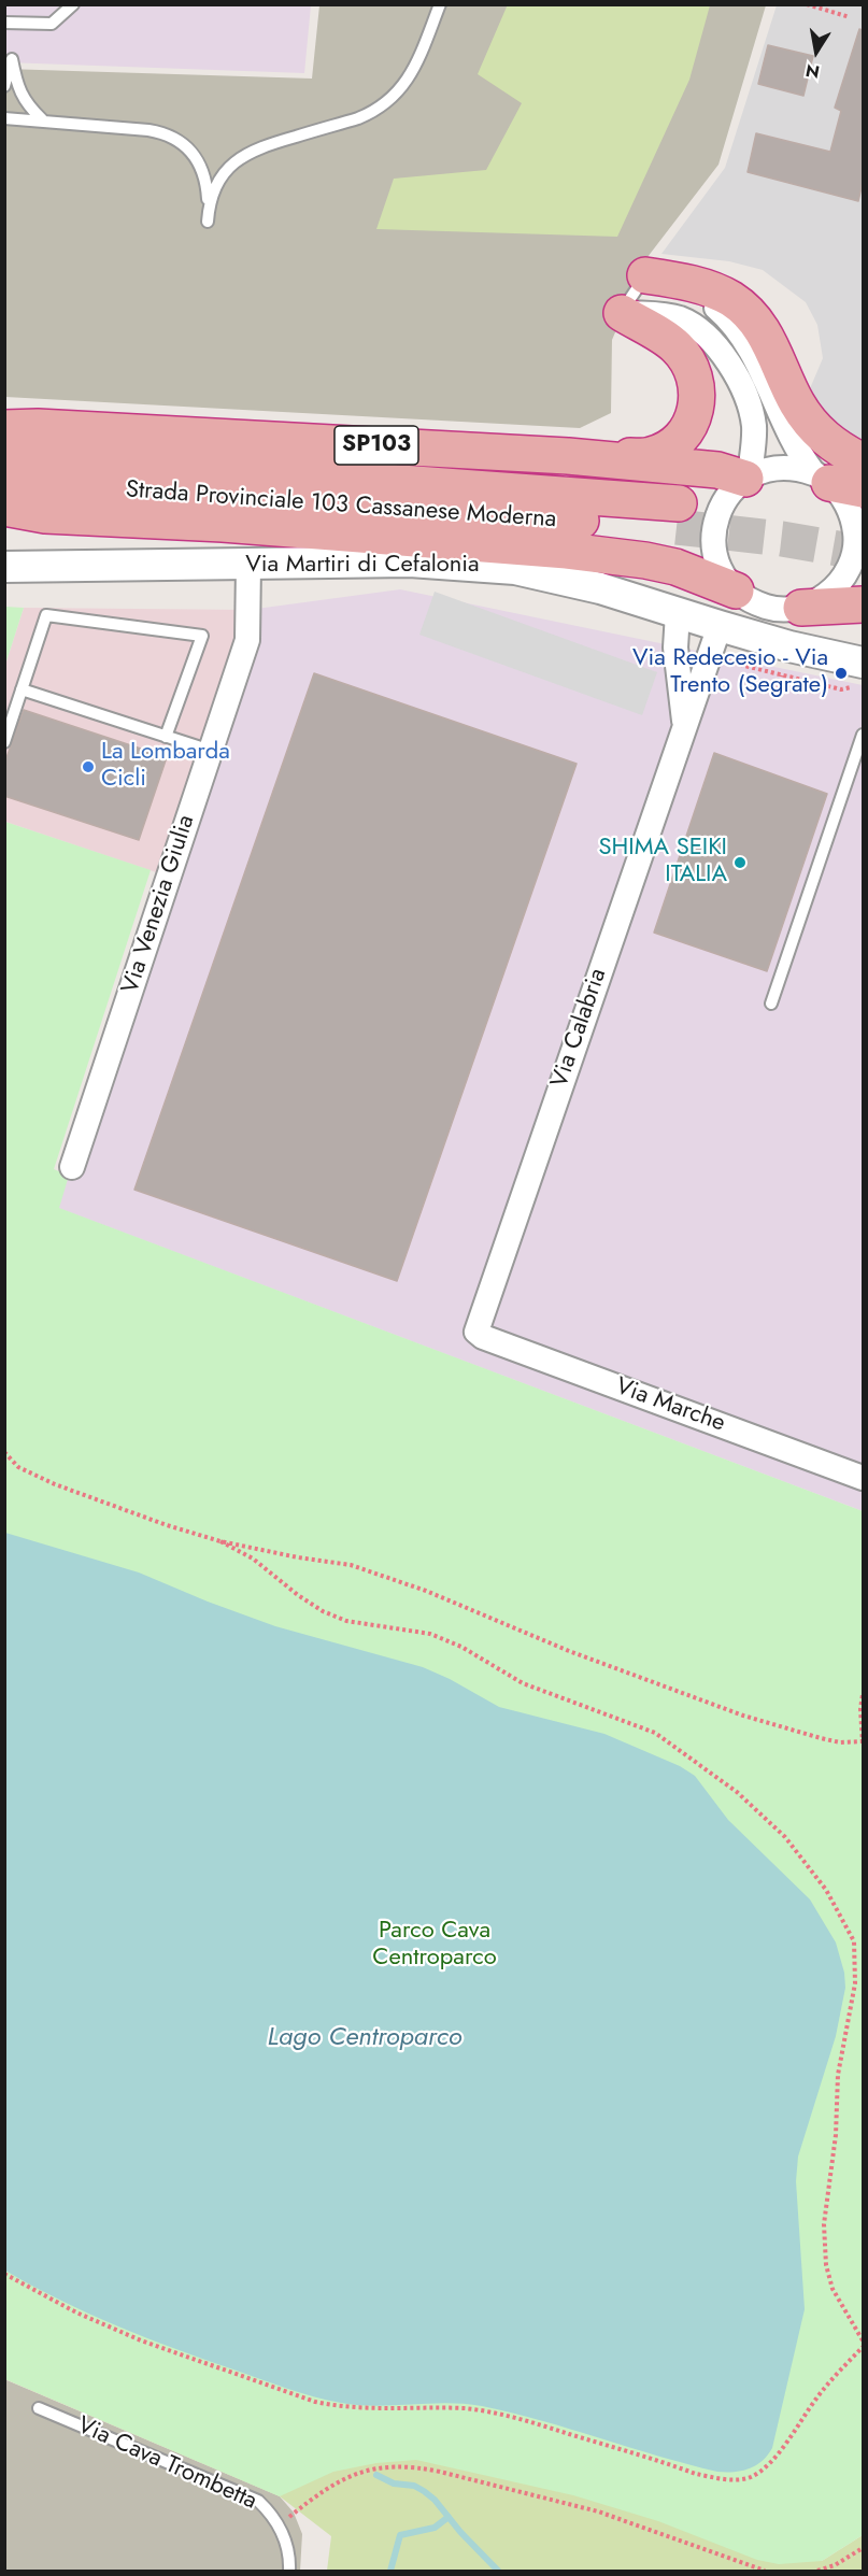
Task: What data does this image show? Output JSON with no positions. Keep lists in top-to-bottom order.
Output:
{
  "streets": {
    "highway": ["SP103", "Strada Provinciale 103 Cassanese Moderna"],
    "street": [
      "Via Martiri di Cefalonia",
      "Via Venezia Giulia",
      "Via Calabria",
      "Via Marche"
    ],
    "lane": ["Via Cava Trombetta"]
  },
  "crossings": [
    ["Via Martiri di Cefalonia", "Via Venezia Giulia"],
    ["Via Martiri di Cefalonia", "Via Calabria"],
    ["Via Calabria", "Via Marche"]
  ],
  "water": ["Lago Centroparco"],
  "parks": ["Parco Cava Centroparco"],
  "places": ["Via Redecesio - Via Trento (Segrate)", "La Lombarda Cicli", "SHIMA SEIKI ITALIA"],
  "north": "bottom"
}
